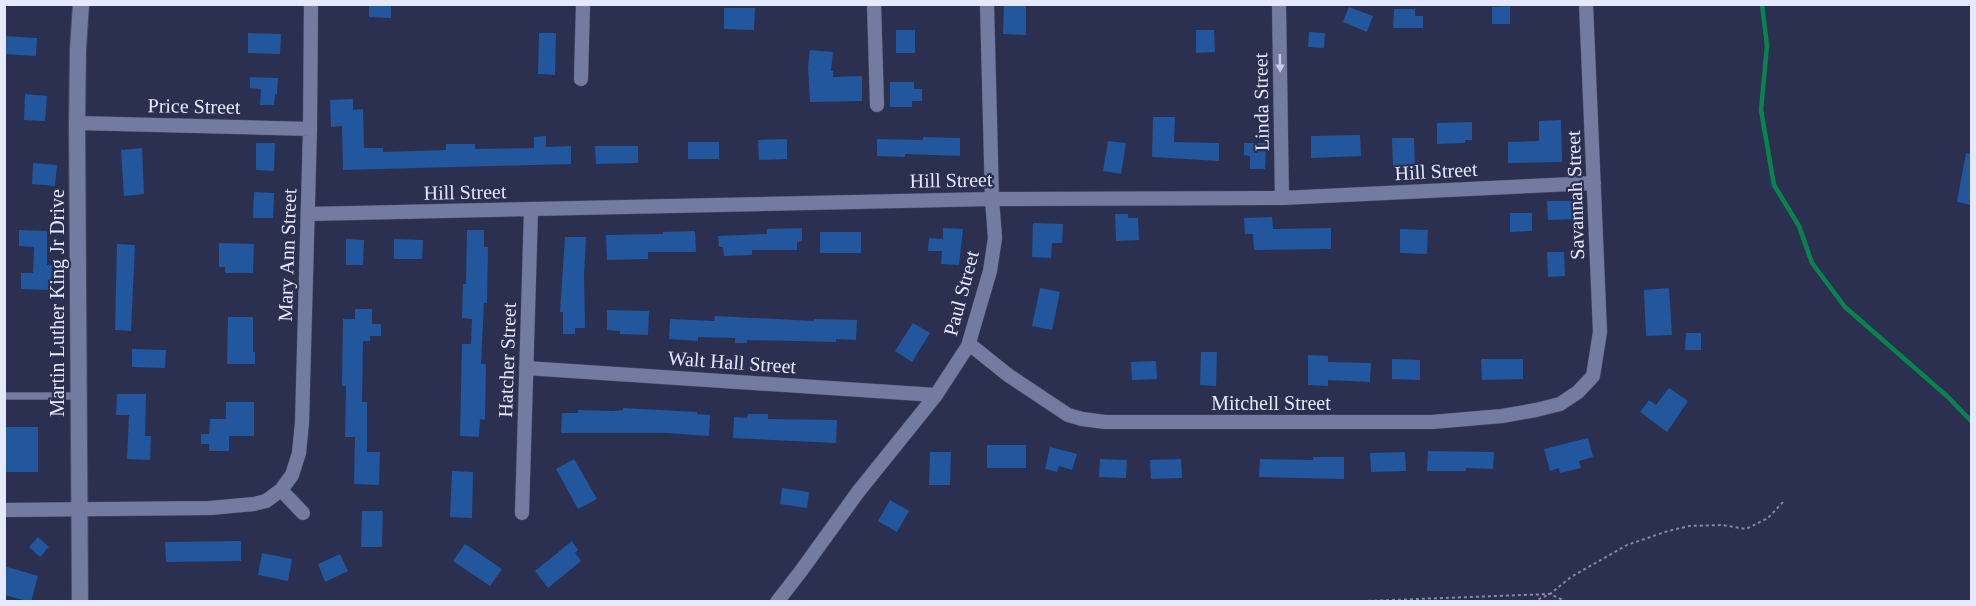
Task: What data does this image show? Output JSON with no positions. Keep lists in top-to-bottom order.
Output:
{
  "streets": {
    "street": [
      "Linda Street",
      "Price Street",
      "Hill Street",
      "Savannah Street",
      "Mary Ann Street",
      "Paul Street",
      "Martin Luther King Jr Drive",
      "Hatcher Street",
      "Walt Hall Street",
      "Mitchell Street"
    ]
  },
  "crossings": [
    ["Linda Street", "Hill Street"],
    ["Price Street", "Mary Ann Street"],
    ["Price Street", "Martin Luther King Jr Drive"],
    ["Hill Street", "Savannah Street"],
    ["Hill Street", "Mary Ann Street"],
    ["Hill Street", "Paul Street"],
    ["Hill Street", "Hatcher Street"],
    ["Savannah Street", "Mitchell Street"],
    ["Paul Street", "Walt Hall Street"],
    ["Paul Street", "Mitchell Street"],
    ["Hatcher Street", "Walt Hall Street"]
  ],
  "one_way": ["Linda Street"]
}
